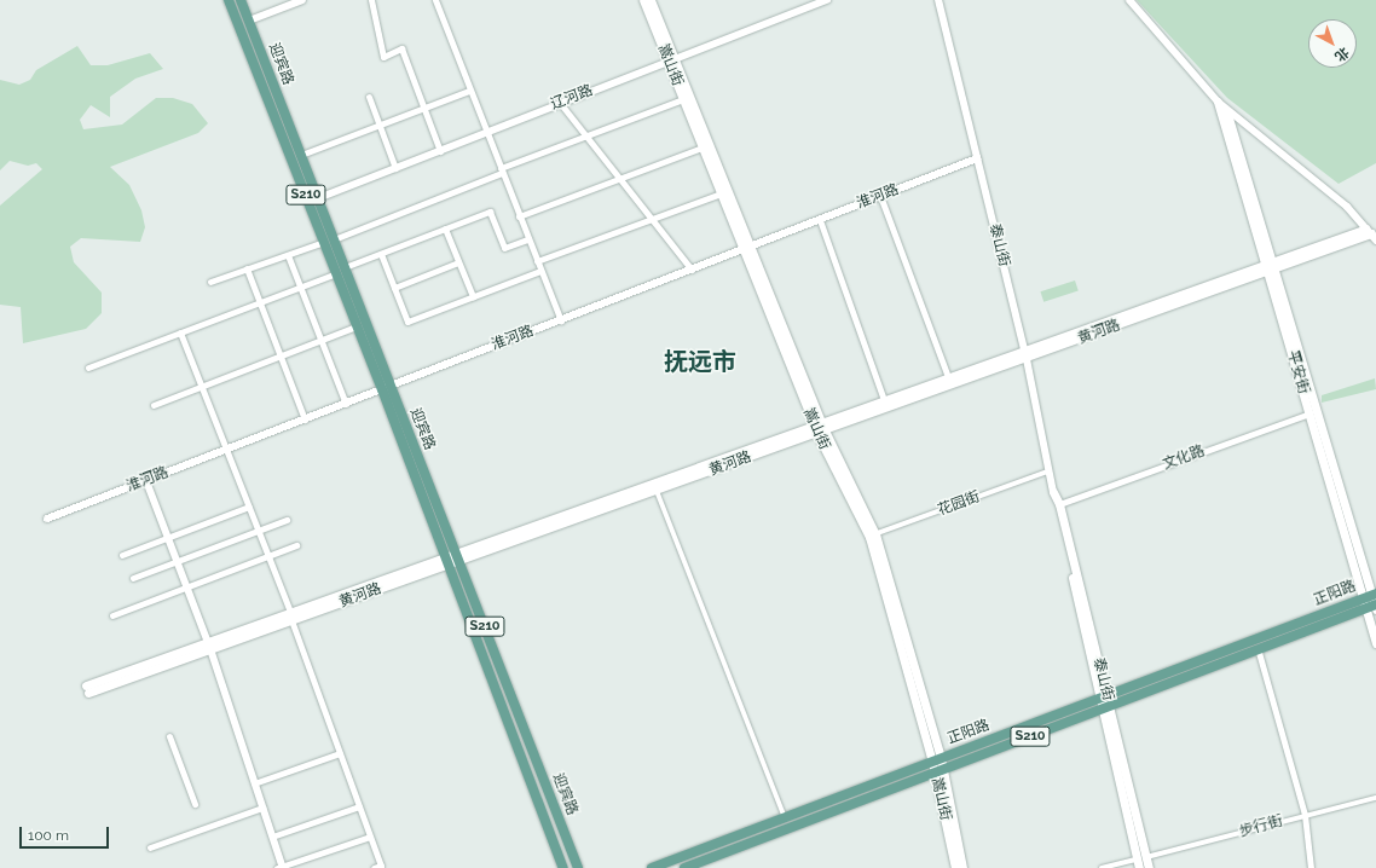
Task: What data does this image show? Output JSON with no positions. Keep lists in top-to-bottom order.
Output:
{
  "streets": {
    "main road": [
      "迎宾路",
      "嵩山街",
      "S210",
      "泰山街",
      "黄河路",
      "平安街",
      "正阳路"
    ],
    "street": [
      "辽河路",
      "淮河路",
      "文化路",
      "花园街",
      "步行街"
    ]
  },
  "crossings": [
    ["迎宾路", "辽河路"],
    ["迎宾路", "淮河路"],
    ["迎宾路", "黄河路"],
    ["嵩山街", "辽河路"],
    ["嵩山街", "淮河路"],
    ["嵩山街", "黄河路"],
    ["嵩山街", "花园街"],
    ["嵩山街", "正阳路"],
    ["淮河路", "泰山街"],
    ["泰山街", "黄河路"],
    ["泰山街", "文化路"],
    ["泰山街", "花园街"],
    ["泰山街", "正阳路"],
    ["泰山街", "步行街"],
    ["黄河路", "平安街"],
    ["平安街", "文化路"],
    ["平安街", "正阳路"]
  ],
  "districts": ["抚远市"],
  "scale_bar": "100 m",
  "north": "bottom right"
}
